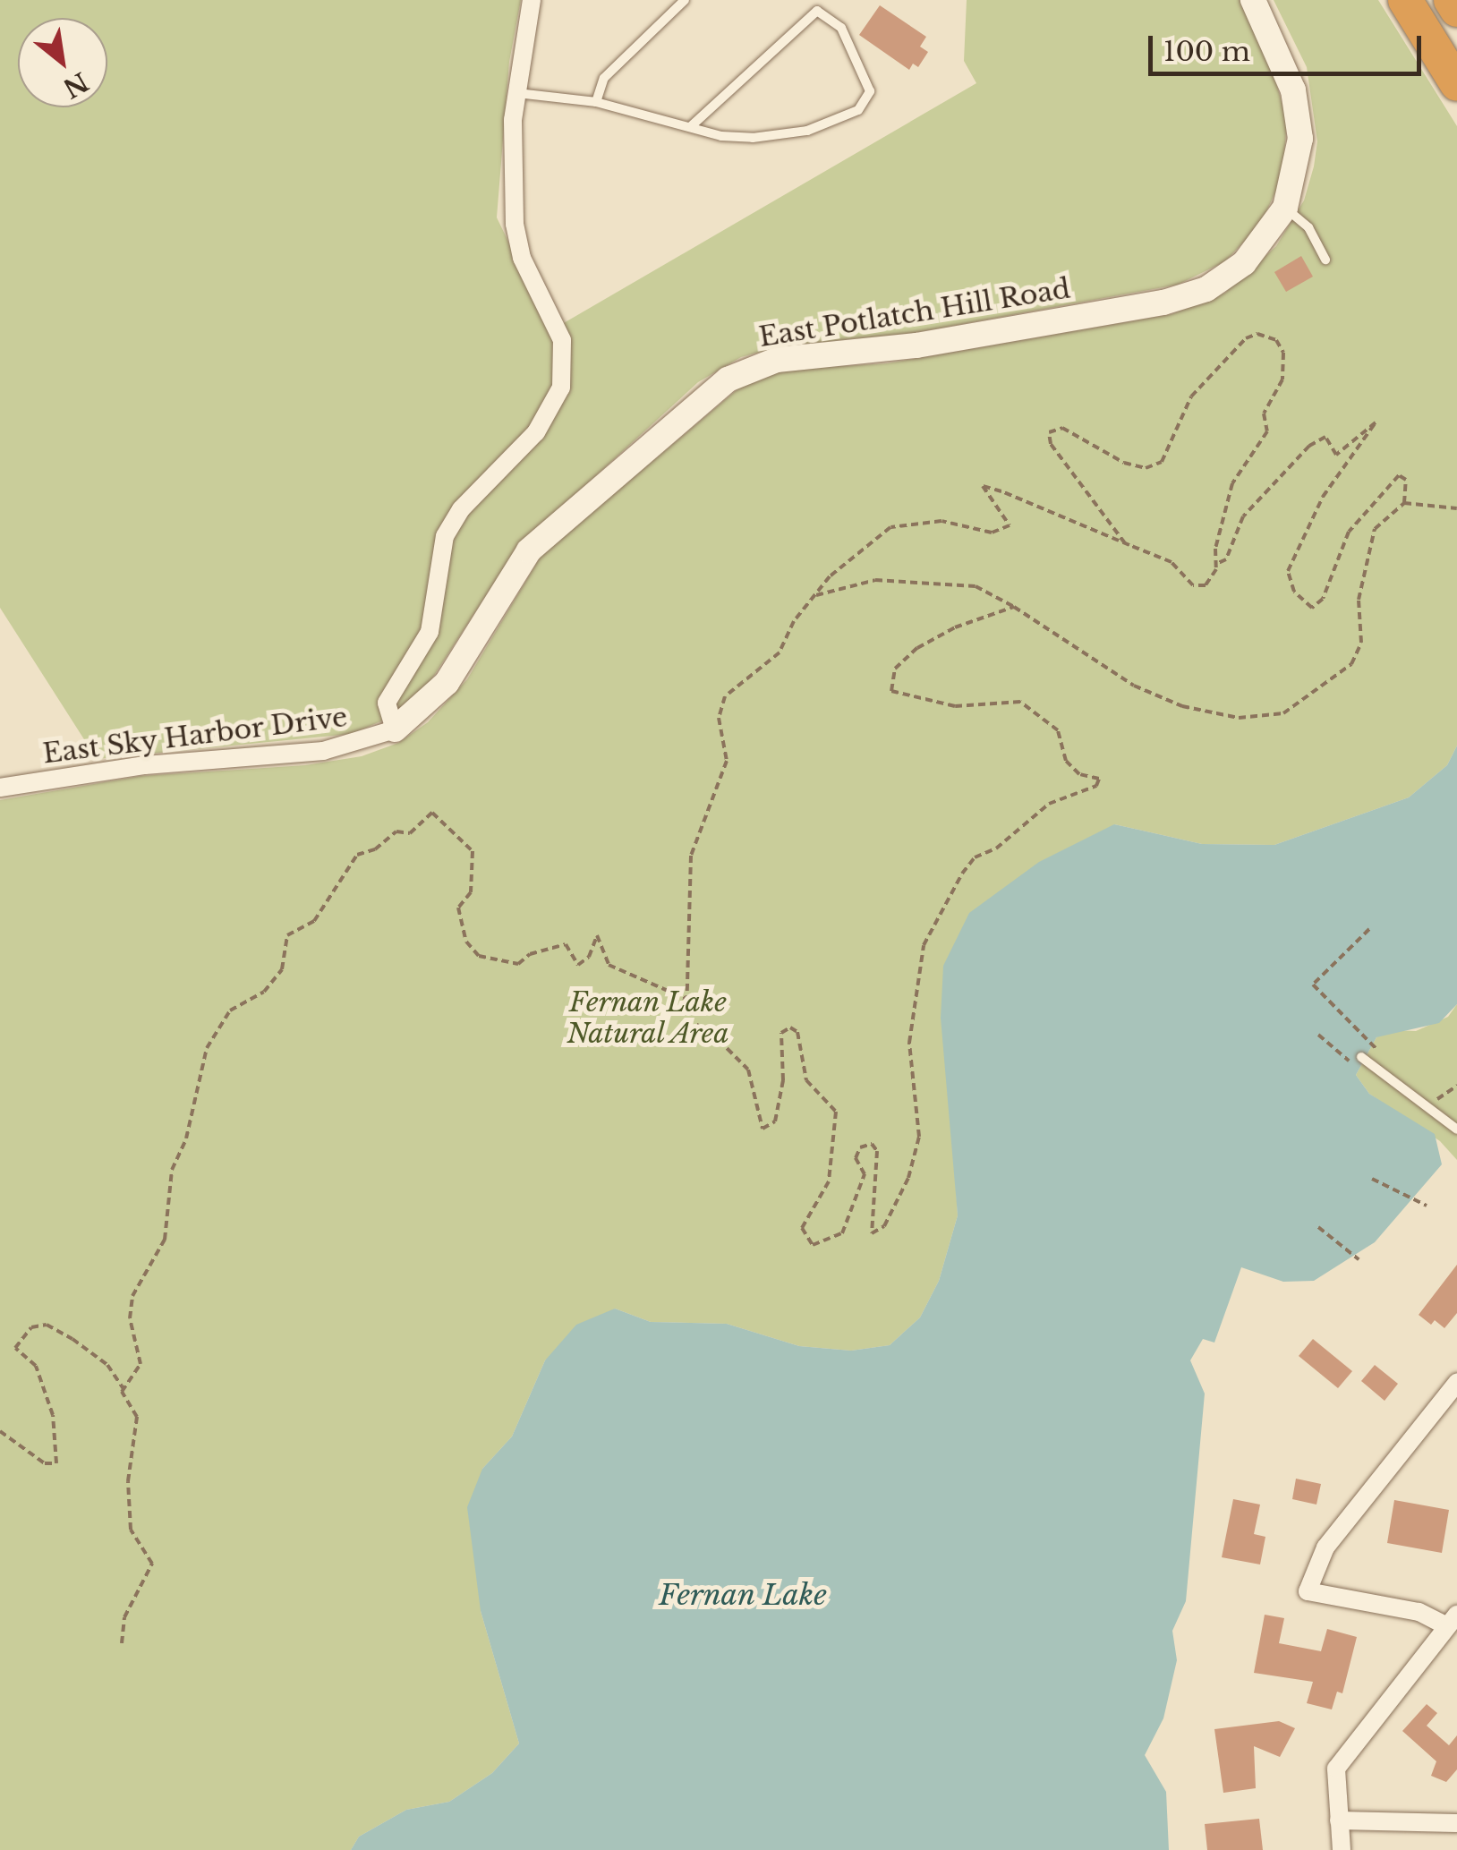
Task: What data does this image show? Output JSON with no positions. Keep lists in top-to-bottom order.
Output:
{
  "streets": {
    "street": ["East Potlatch Hill Road", "East Sky Harbor Drive"]
  },
  "crossings": [
    ["East Potlatch Hill Road", "East Sky Harbor Drive"]
  ],
  "water": ["Fernan Lake"],
  "parks": ["Fernan Lake Natural Area"],
  "scale_bar": "100 m",
  "north": "bottom right"
}
